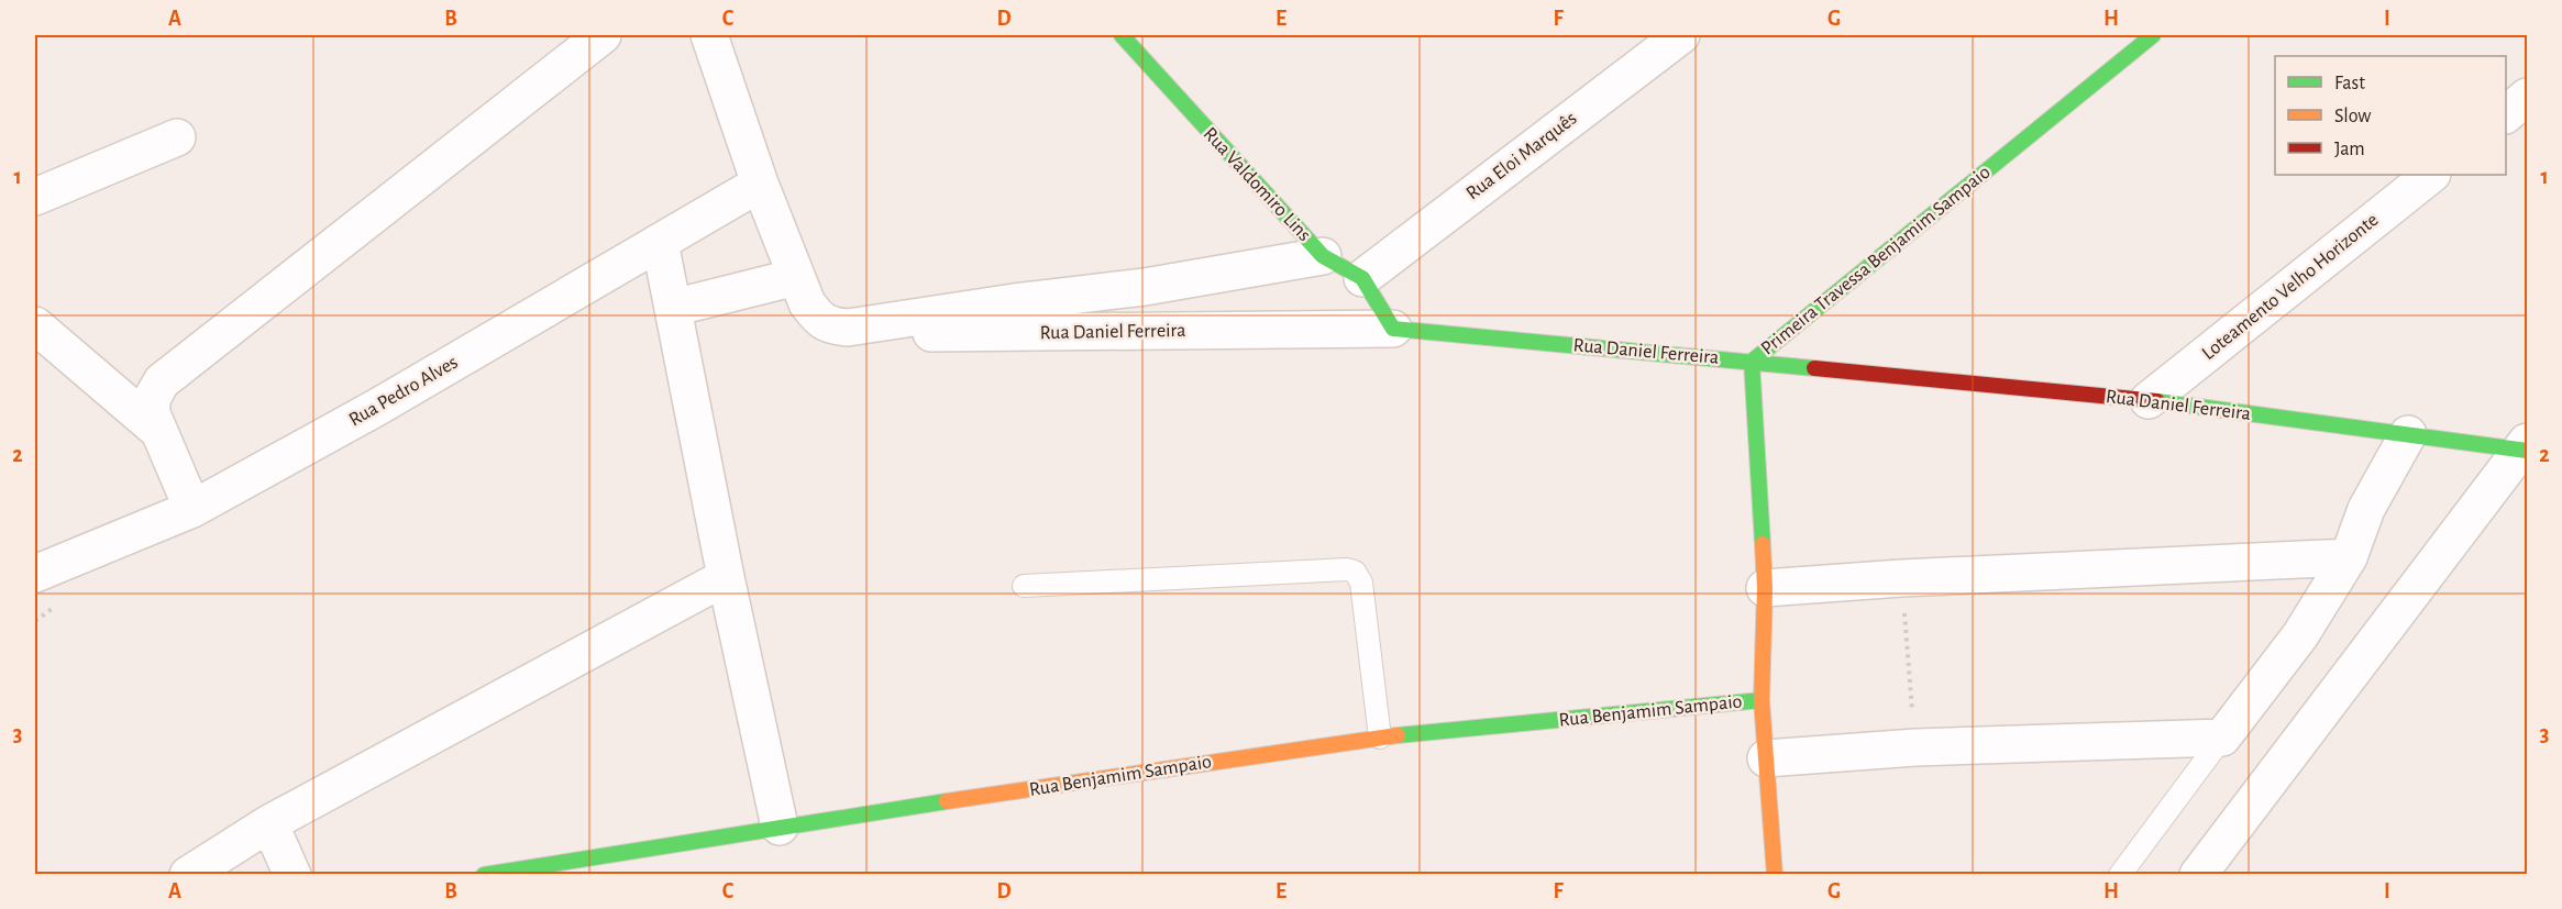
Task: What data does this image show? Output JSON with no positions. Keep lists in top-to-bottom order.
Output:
{
  "streets": {
    "street": [
      "Rua Eloi Marquês",
      "Rua Valdomiro Lins",
      "Primeira Travessa Benjamim Sampaio",
      "Loteamento Velho Horizonte",
      "Rua Daniel Ferreira",
      "Rua Pedro Alves",
      "Rua Benjamim Sampaio"
    ]
  },
  "crossings": [
    ["Rua Eloi Marquês", "Rua Valdomiro Lins"],
    ["Rua Valdomiro Lins", "Rua Daniel Ferreira"],
    ["Primeira Travessa Benjamim Sampaio", "Rua Daniel Ferreira"],
    ["Primeira Travessa Benjamim Sampaio", "Rua Benjamim Sampaio"],
    ["Loteamento Velho Horizonte", "Rua Daniel Ferreira"]
  ],
  "legend": ["Fast", "Slow", "Jam"],
  "grid": {
    "columns": [
      "A",
      "B",
      "C",
      "D",
      "E",
      "F",
      "G",
      "H",
      "I"
    ],
    "rows": ["1", "2", "3"]
  }
}
